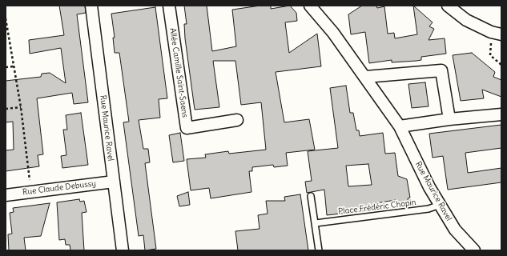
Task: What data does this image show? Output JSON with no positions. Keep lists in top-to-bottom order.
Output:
{
  "streets": {
    "street": ["Allée Camille Saint-Saens", "Rue Maurice Ravel", "Rue Claude Debussy"],
    "lane": ["Place Frédéric Chopin"]
  },
  "crossings": [
    ["Rue Maurice Ravel", "Rue Claude Debussy"],
    ["Rue Maurice Ravel", "Place Frédéric Chopin"]
  ]
}
